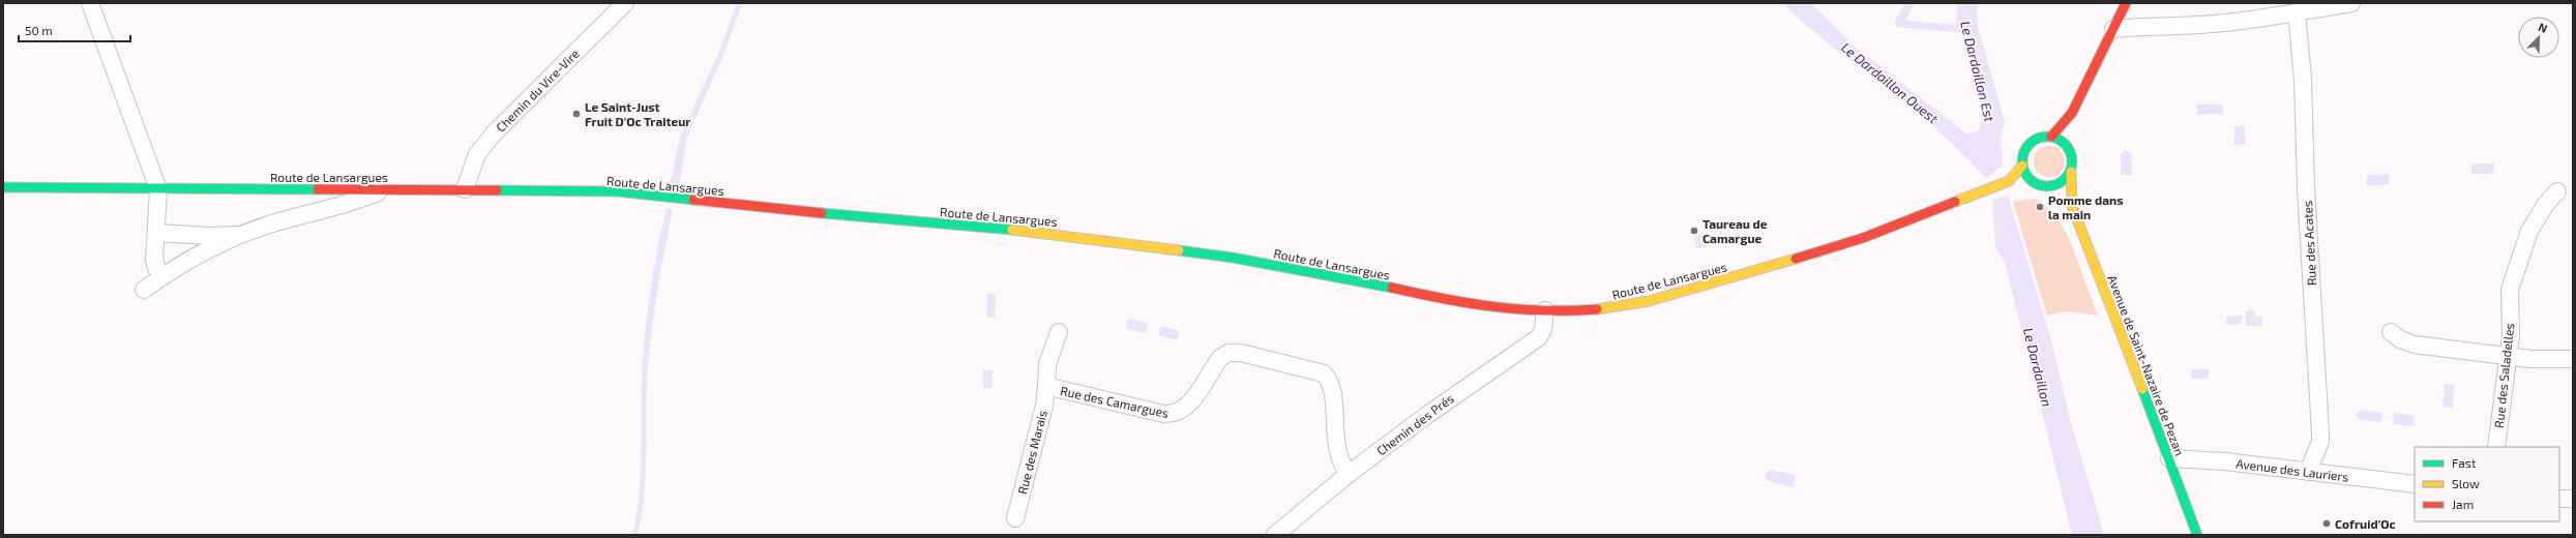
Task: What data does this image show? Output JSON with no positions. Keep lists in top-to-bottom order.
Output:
{
  "streets": {
    "main road": ["Route de Lansargues", "Avenue de Saint-Nazaire de Pezan"],
    "street": [
      "Chemin du Vire-Vire",
      "Rue des Acates",
      "Rue des Saladelles",
      "Rue des Camargues",
      "Chemin des Prés",
      "Rue des Marais",
      "Avenue des Lauriers"
    ]
  },
  "crossings": [
    ["Chemin du Vire-Vire", "Route de Lansargues"],
    ["Route de Lansargues", "Chemin des Prés"],
    ["Rue des Acates", "Avenue des Lauriers"],
    ["Avenue de Saint-Nazaire de Pezan", "Avenue des Lauriers"],
    ["Rue des Camargues", "Chemin des Prés"],
    ["Rue des Camargues", "Rue des Marais"]
  ],
  "water": ["Le Dardaillon Est", "Le Dardaillon Ouest", "Le Dardaillon"],
  "places": [
    "Le Saint-Just Fruit D'Oc Traiteur",
    "Pomme dans la main",
    "Taureau de Camargue",
    "Cofruid’Oc"
  ],
  "legend": ["Fast", "Slow", "Jam"],
  "scale_bar": "50 m",
  "north": "top right"
}
